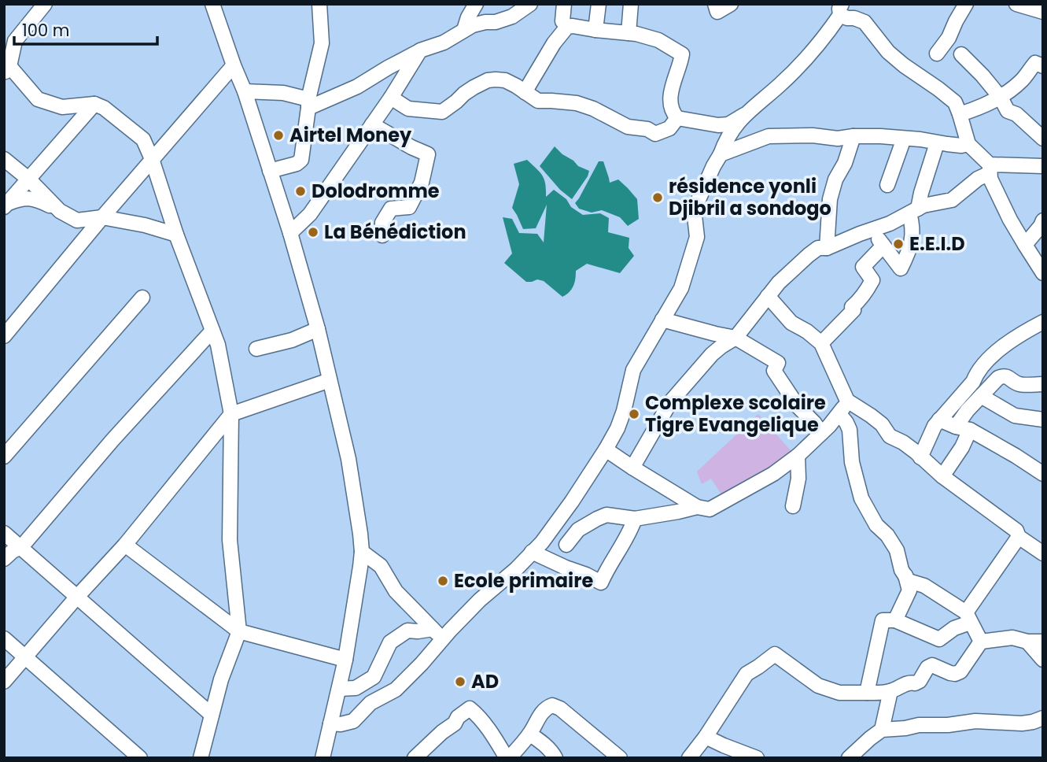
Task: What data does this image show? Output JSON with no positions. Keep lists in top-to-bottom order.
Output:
{
  "places": [
    "Airtel Money",
    "Dolodromme",
    "résidence yonli Djibril a sondogo",
    "La Bénédiction",
    "E.E.I.D",
    "Complexe scolaire Tigre Evangelique",
    "Ecole primaire",
    "AD"
  ],
  "scale_bar": "100 m"
}
